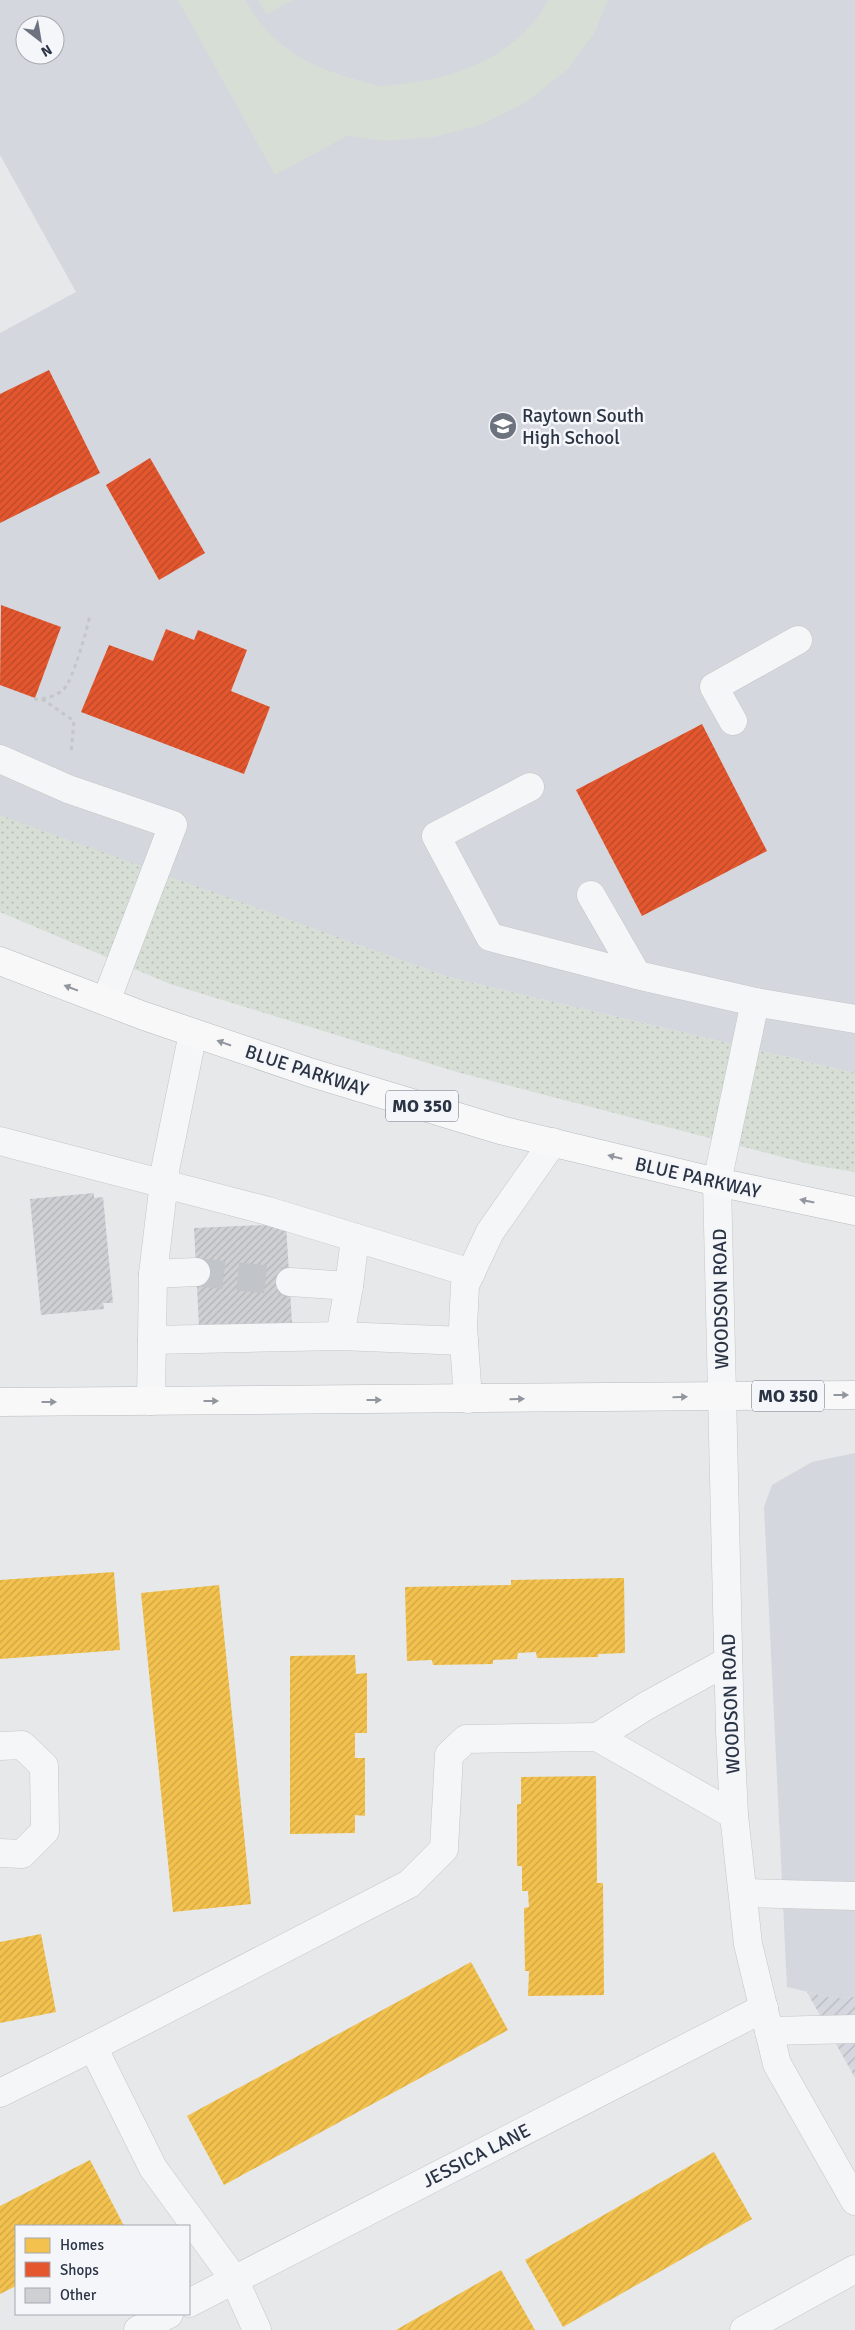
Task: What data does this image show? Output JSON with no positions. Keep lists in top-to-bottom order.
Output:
{
  "streets": {
    "highway": ["BLUE PARKWAY", "MO 350"],
    "street": ["WOODSON ROAD", "JESSICA LANE"]
  },
  "crossings": [
    ["BLUE PARKWAY", "WOODSON ROAD"],
    ["MO 350", "WOODSON ROAD"],
    ["WOODSON ROAD", "JESSICA LANE"]
  ],
  "places": {
    "school or university": ["Raytown South High School"]
  },
  "legend": ["Homes", "Shops", "Other"],
  "north": "bottom right"
}
